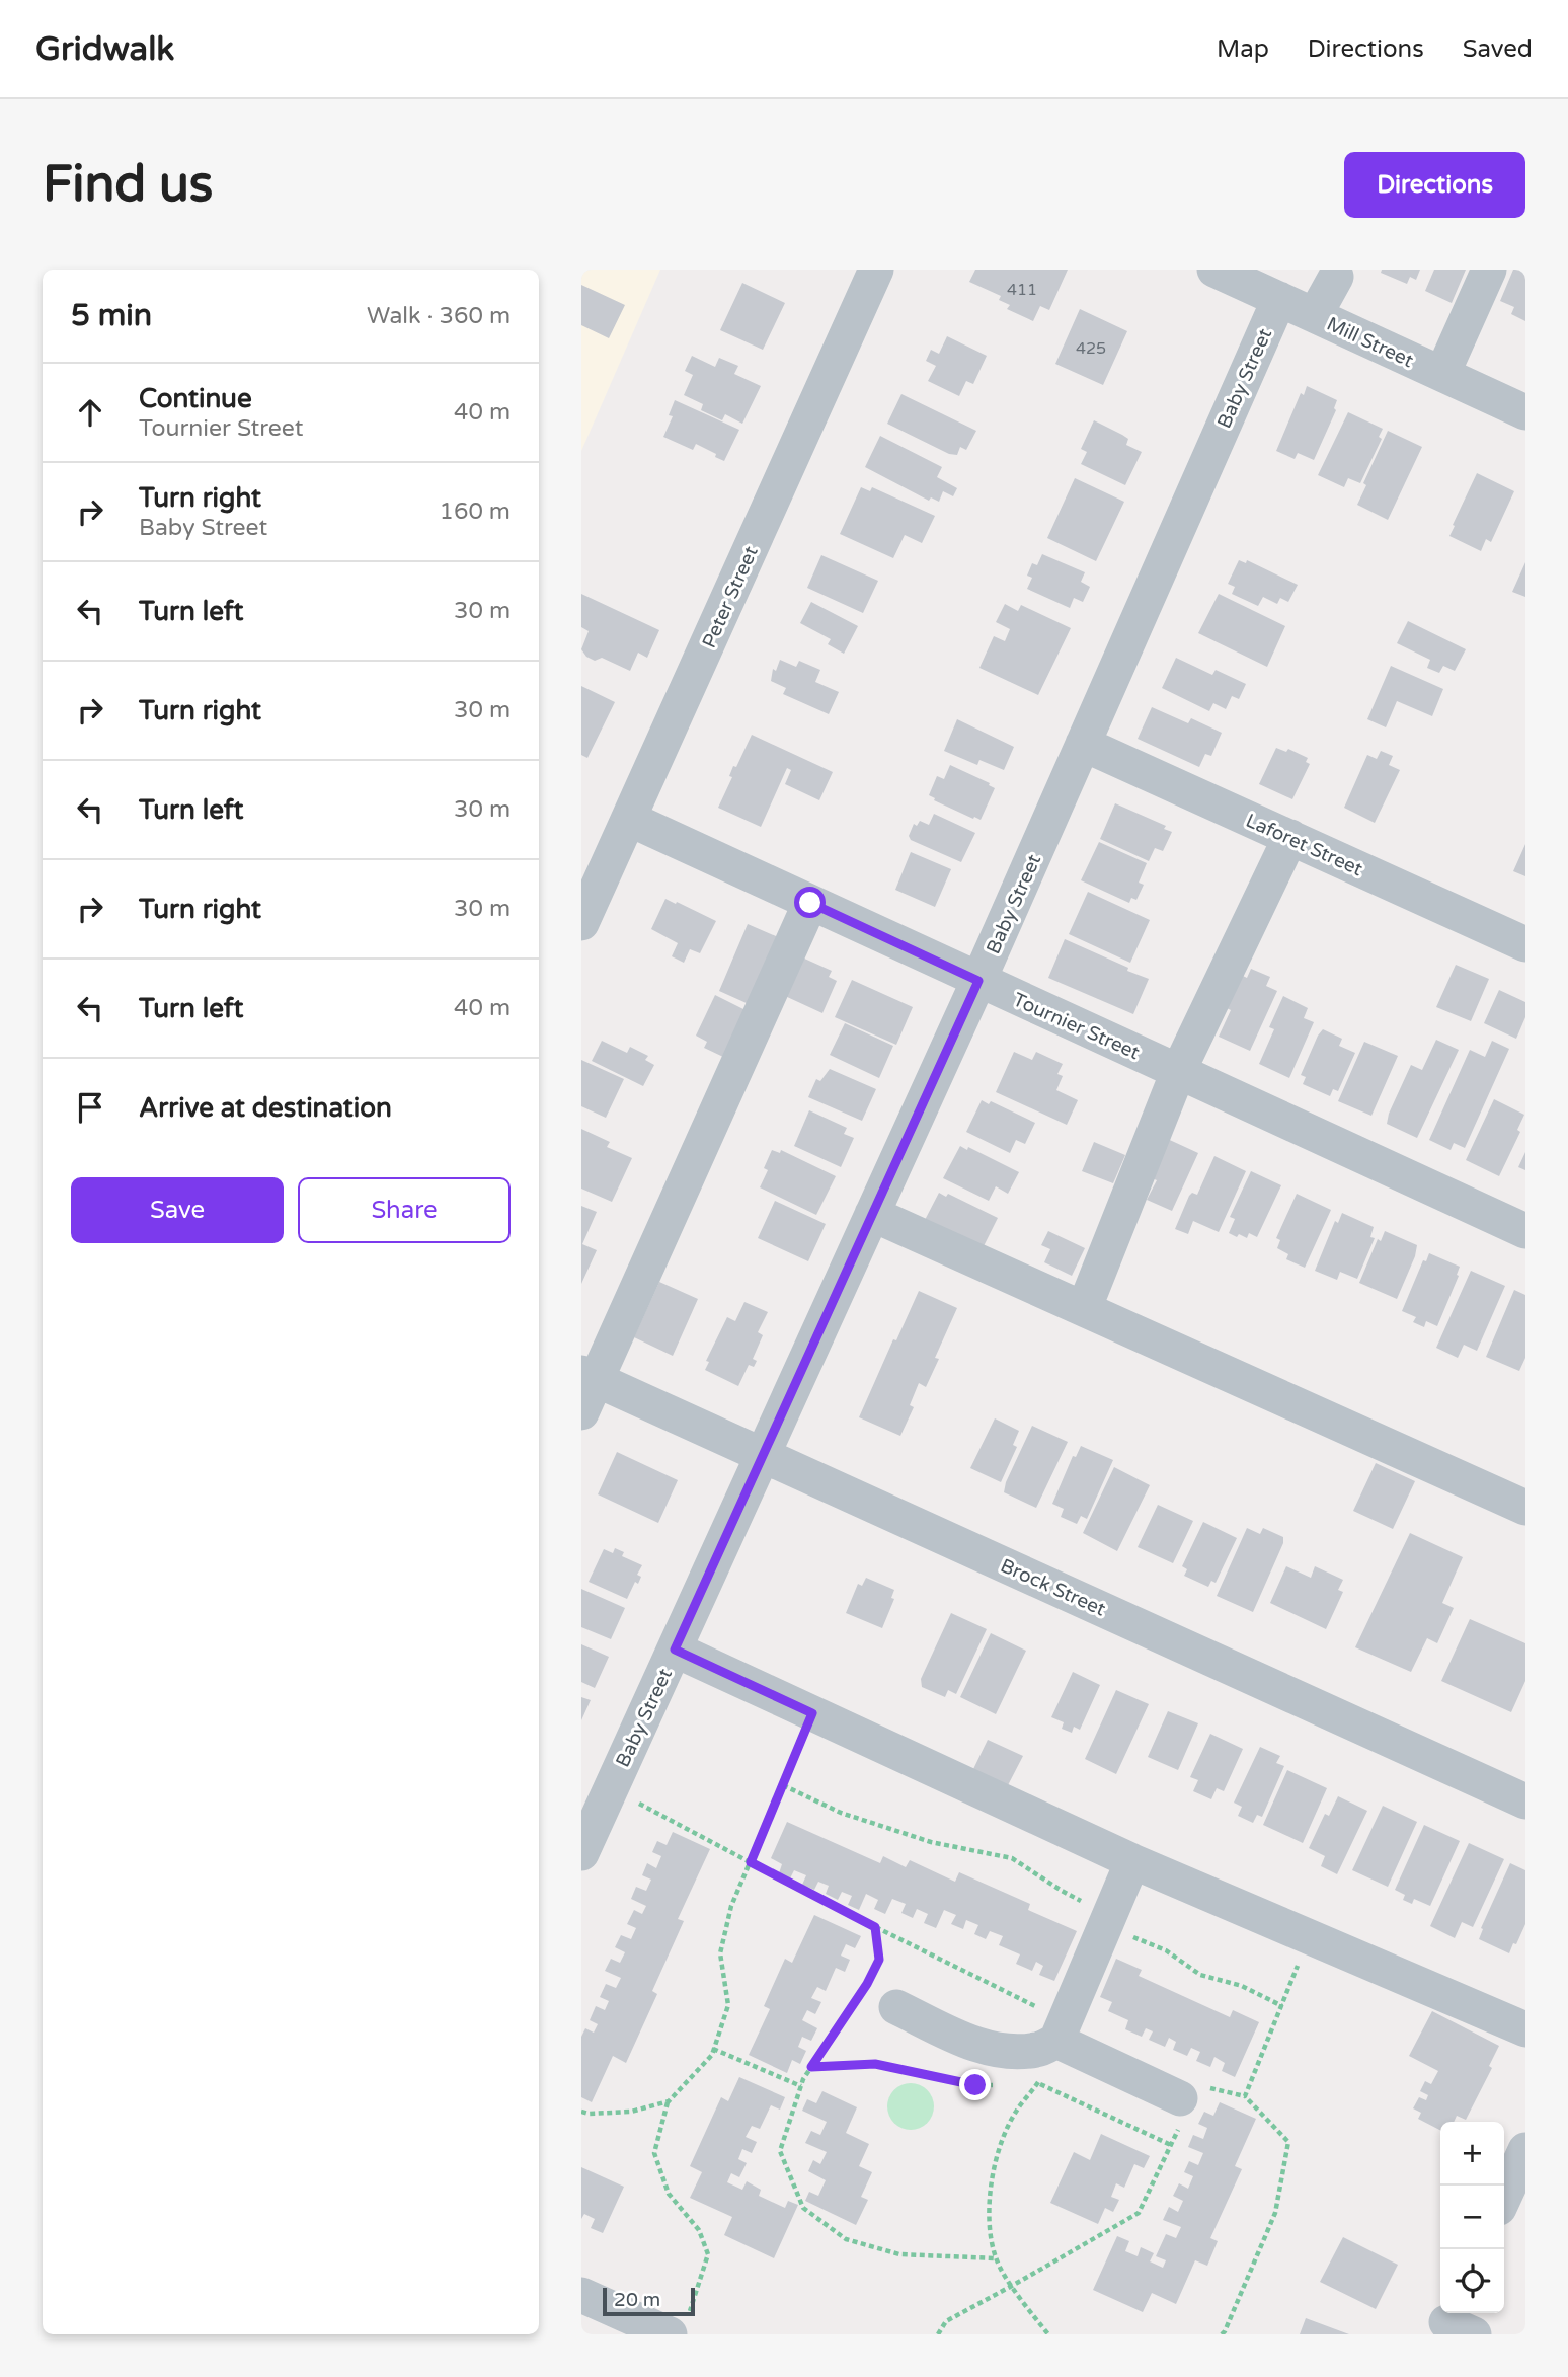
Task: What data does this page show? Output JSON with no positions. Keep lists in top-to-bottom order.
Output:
{
  "streets": {
    "street": [
      "Mill Street",
      "Baby Street",
      "Peter Street",
      "Laforet Street",
      "Tournier Street",
      "Brock Street"
    ]
  },
  "crossings": [
    ["Mill Street", "Baby Street"],
    ["Baby Street", "Laforet Street"],
    ["Baby Street", "Tournier Street"],
    ["Baby Street", "Brock Street"],
    ["Peter Street", "Tournier Street"]
  ],
  "house_numbers": ["411", "425"],
  "scale_bar": "20 m",
  "page": {
    "header": "Gridwalk",
    "nav": ["Map", "Directions", "Saved"],
    "buttons": [
      "Directions",
      ["Save", "Share"]
    ],
    "title": "Find us",
    "heading": ["5 min", "Walk · 360 m"],
    "list": [
      ["Continue", "Tournier Street", "40 m"],
      ["Turn right", "Baby Street", "160 m"],
      ["Turn left", "30 m"],
      ["Turn right", "30 m"],
      ["Turn left", "30 m"],
      ["Turn right", "30 m"],
      ["Turn left", "40 m"],
      "Arrive at destination"
    ],
    "map_buttons": ["+", "−"],
    "scale": "20 m"
  }
}
